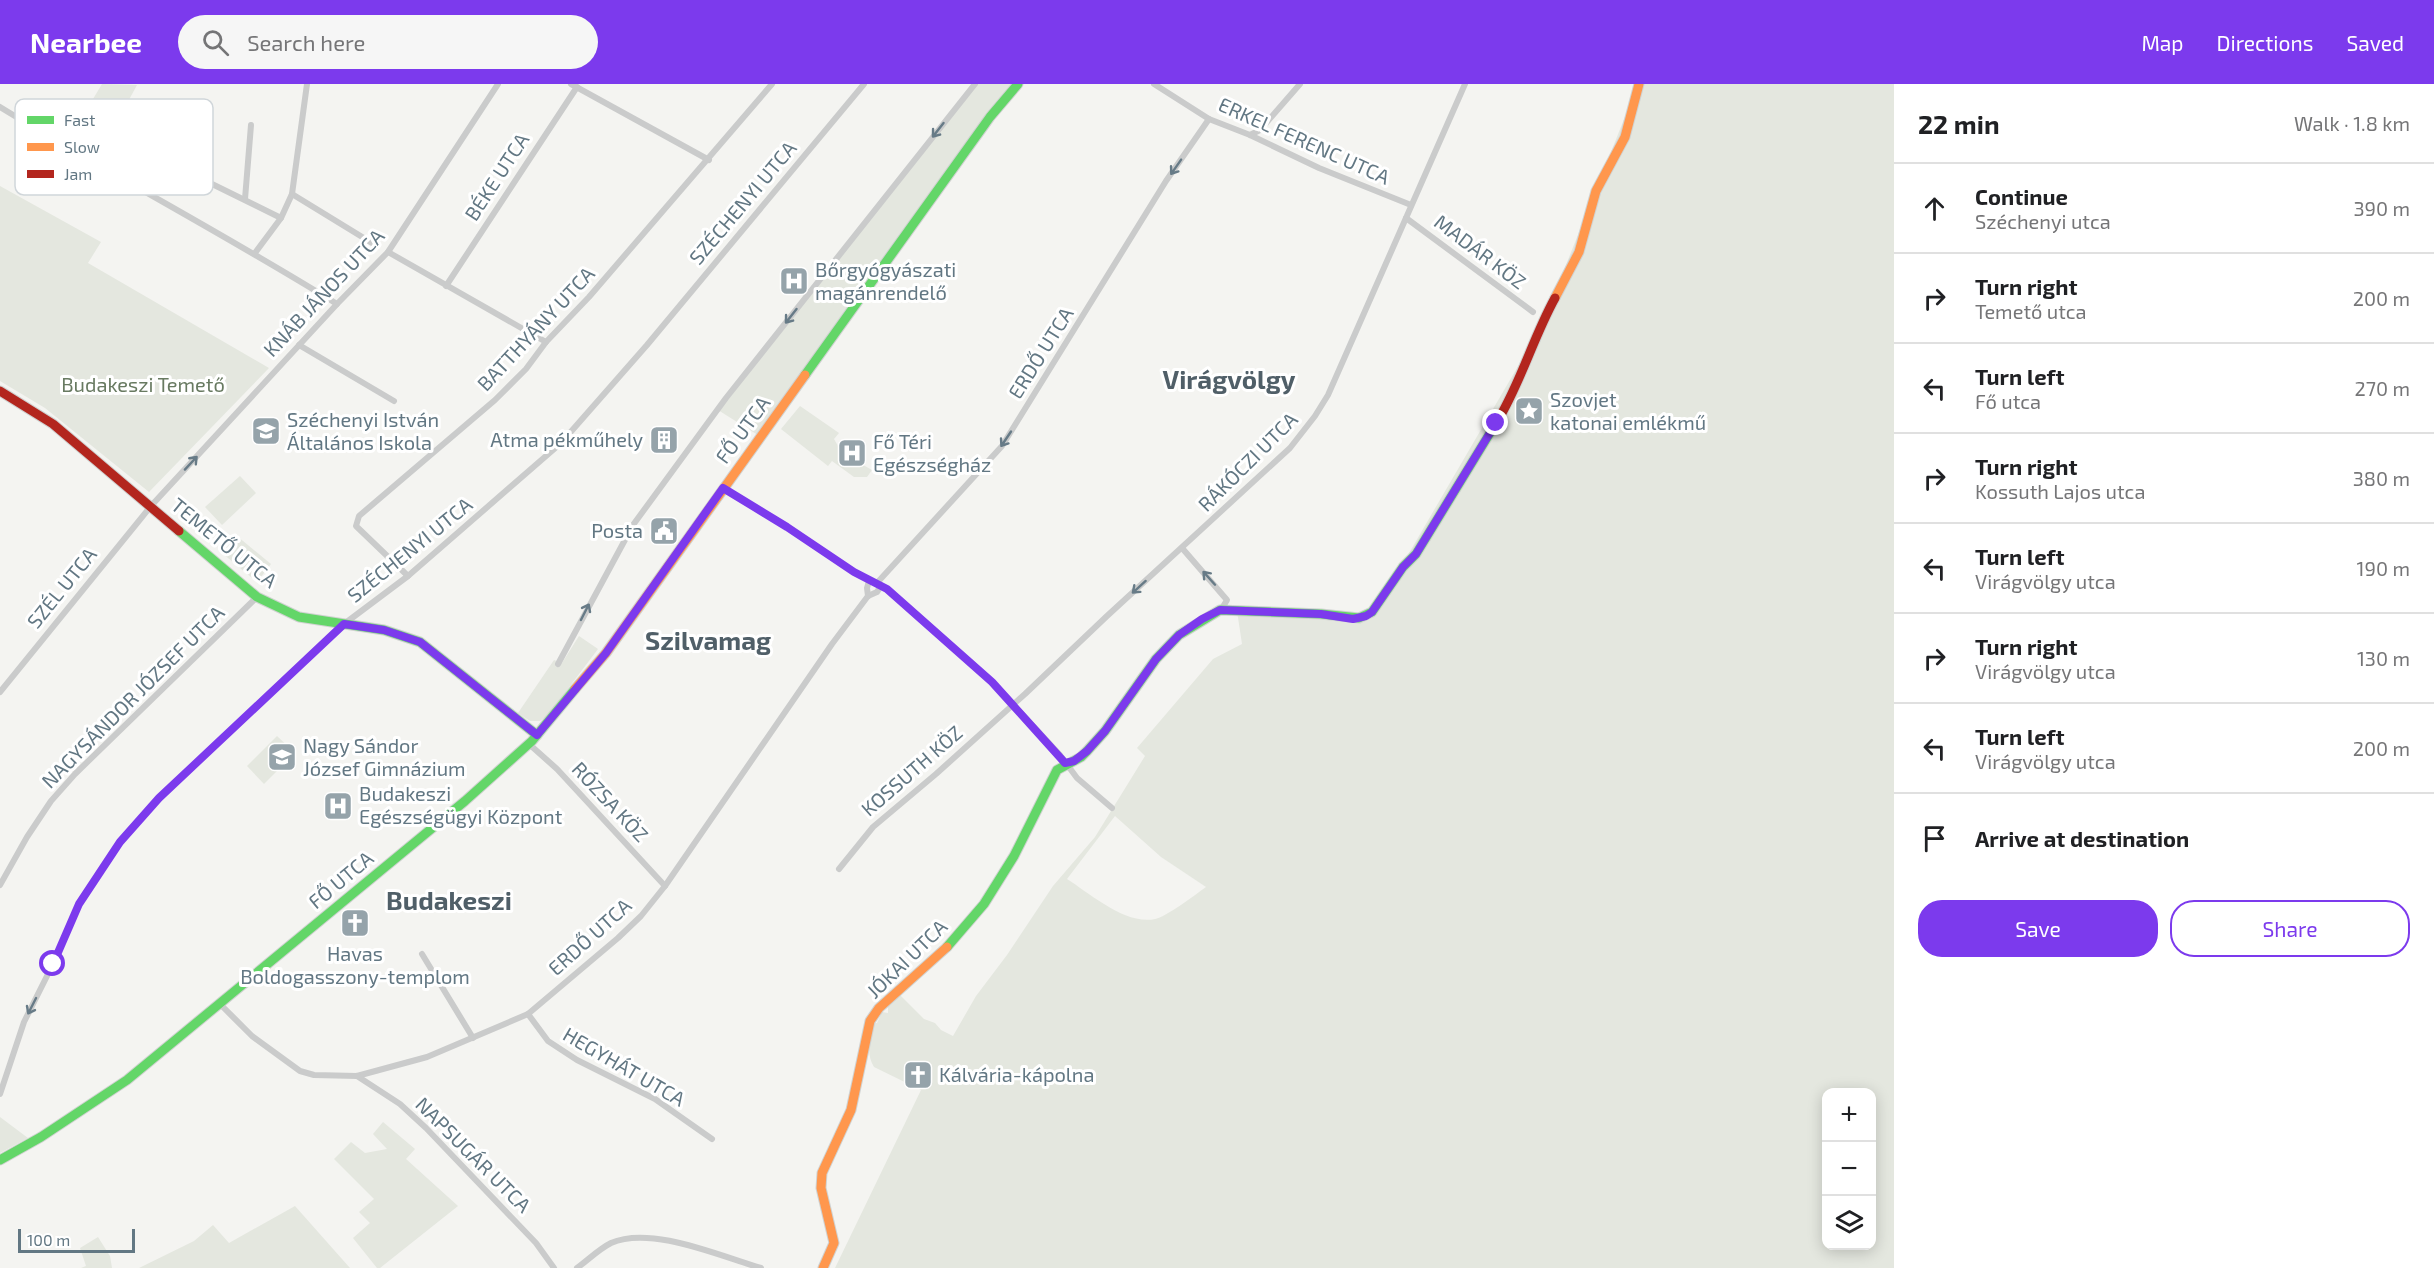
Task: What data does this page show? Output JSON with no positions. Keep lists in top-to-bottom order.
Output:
{
  "streets": {
    "main road": ["FŐ UTCA", "TEMETŐ UTCA", "JÓKAI UTCA"],
    "street": [
      "ERKEL FERENC UTCA",
      "BÉKE UTCA",
      "SZÉCHENYI UTCA",
      "MADÁR KÖZ",
      "KNÁB JÁNOS UTCA",
      "BATTHYÁNY UTCA",
      "ERDŐ UTCA",
      "RÁKÓCZI UTCA",
      "SZÉL UTCA",
      "NAGYSÁNDOR JÓZSEF UTCA",
      "KOSSUTH KÖZ",
      "RÓZSA KÖZ",
      "HEGYHÁT UTCA",
      "NAPSUGÁR UTCA"
    ]
  },
  "crossings": [
    ["ERKEL FERENC UTCA", "ERDŐ UTCA"],
    ["ERKEL FERENC UTCA", "RÁKÓCZI UTCA"],
    ["SZÉCHENYI UTCA", "BATTHYÁNY UTCA"],
    ["SZÉCHENYI UTCA", "TEMETŐ UTCA"],
    ["MADÁR KÖZ", "RÁKÓCZI UTCA"],
    ["KNÁB JÁNOS UTCA", "TEMETŐ UTCA"],
    ["KNÁB JÁNOS UTCA", "SZÉL UTCA"],
    ["ERDŐ UTCA", "FŐ UTCA"],
    ["ERDŐ UTCA", "RÓZSA KÖZ"],
    ["ERDŐ UTCA", "HEGYHÁT UTCA"],
    ["ERDŐ UTCA", "NAPSUGÁR UTCA"],
    ["FŐ UTCA", "TEMETŐ UTCA"],
    ["FŐ UTCA", "RÓZSA KÖZ"],
    ["RÁKÓCZI UTCA", "KOSSUTH KÖZ"],
    ["TEMETŐ UTCA", "SZÉL UTCA"],
    ["TEMETŐ UTCA", "NAGYSÁNDOR JÓZSEF UTCA"]
  ],
  "one_way": ["SZÉCHENYI UTCA", "KNÁB JÁNOS UTCA", "ERDŐ UTCA"],
  "districts": ["Virágvölgy", "Szilvamag", "Budakeszi"],
  "parks": ["Budakeszi Temető"],
  "places": {
    "hospital": ["Bőrgyógyászati magánrendelő", "Fő Téri Egészségház", "Budakeszi Egészségügyi Központ"],
    "place": ["Szovjet katonai emlékmű"],
    "school or university": ["Széchenyi István Általános Iskola", "Nagy Sándor József Gimnázium"],
    "building": ["Atma pékműhely"],
    "public building": ["Posta"],
    "church": ["Havas Boldogasszony-templom", "Kálvária-kápolna"]
  },
  "legend": ["Fast", "Slow", "Jam"],
  "scale_bar": "100 m",
  "page": {
    "header": "Nearbee",
    "search": "Search here",
    "nav": ["Map", "Directions", "Saved"],
    "heading": ["22 min", "Walk · 1.8 km"],
    "list": [
      ["Continue", "Széchenyi utca", "390 m"],
      ["Turn right", "Temető utca", "200 m"],
      ["Turn left", "Fő utca", "270 m"],
      ["Turn right", "Kossuth Lajos utca", "380 m"],
      ["Turn left", "Virágvölgy utca", "190 m"],
      ["Turn right", "Virágvölgy utca", "130 m"],
      ["Turn left", "Virágvölgy utca", "200 m"],
      "Arrive at destination"
    ],
    "buttons": ["Save", "Share"],
    "map_buttons": ["+", "−"],
    "scale": "100 m"
  }
}
